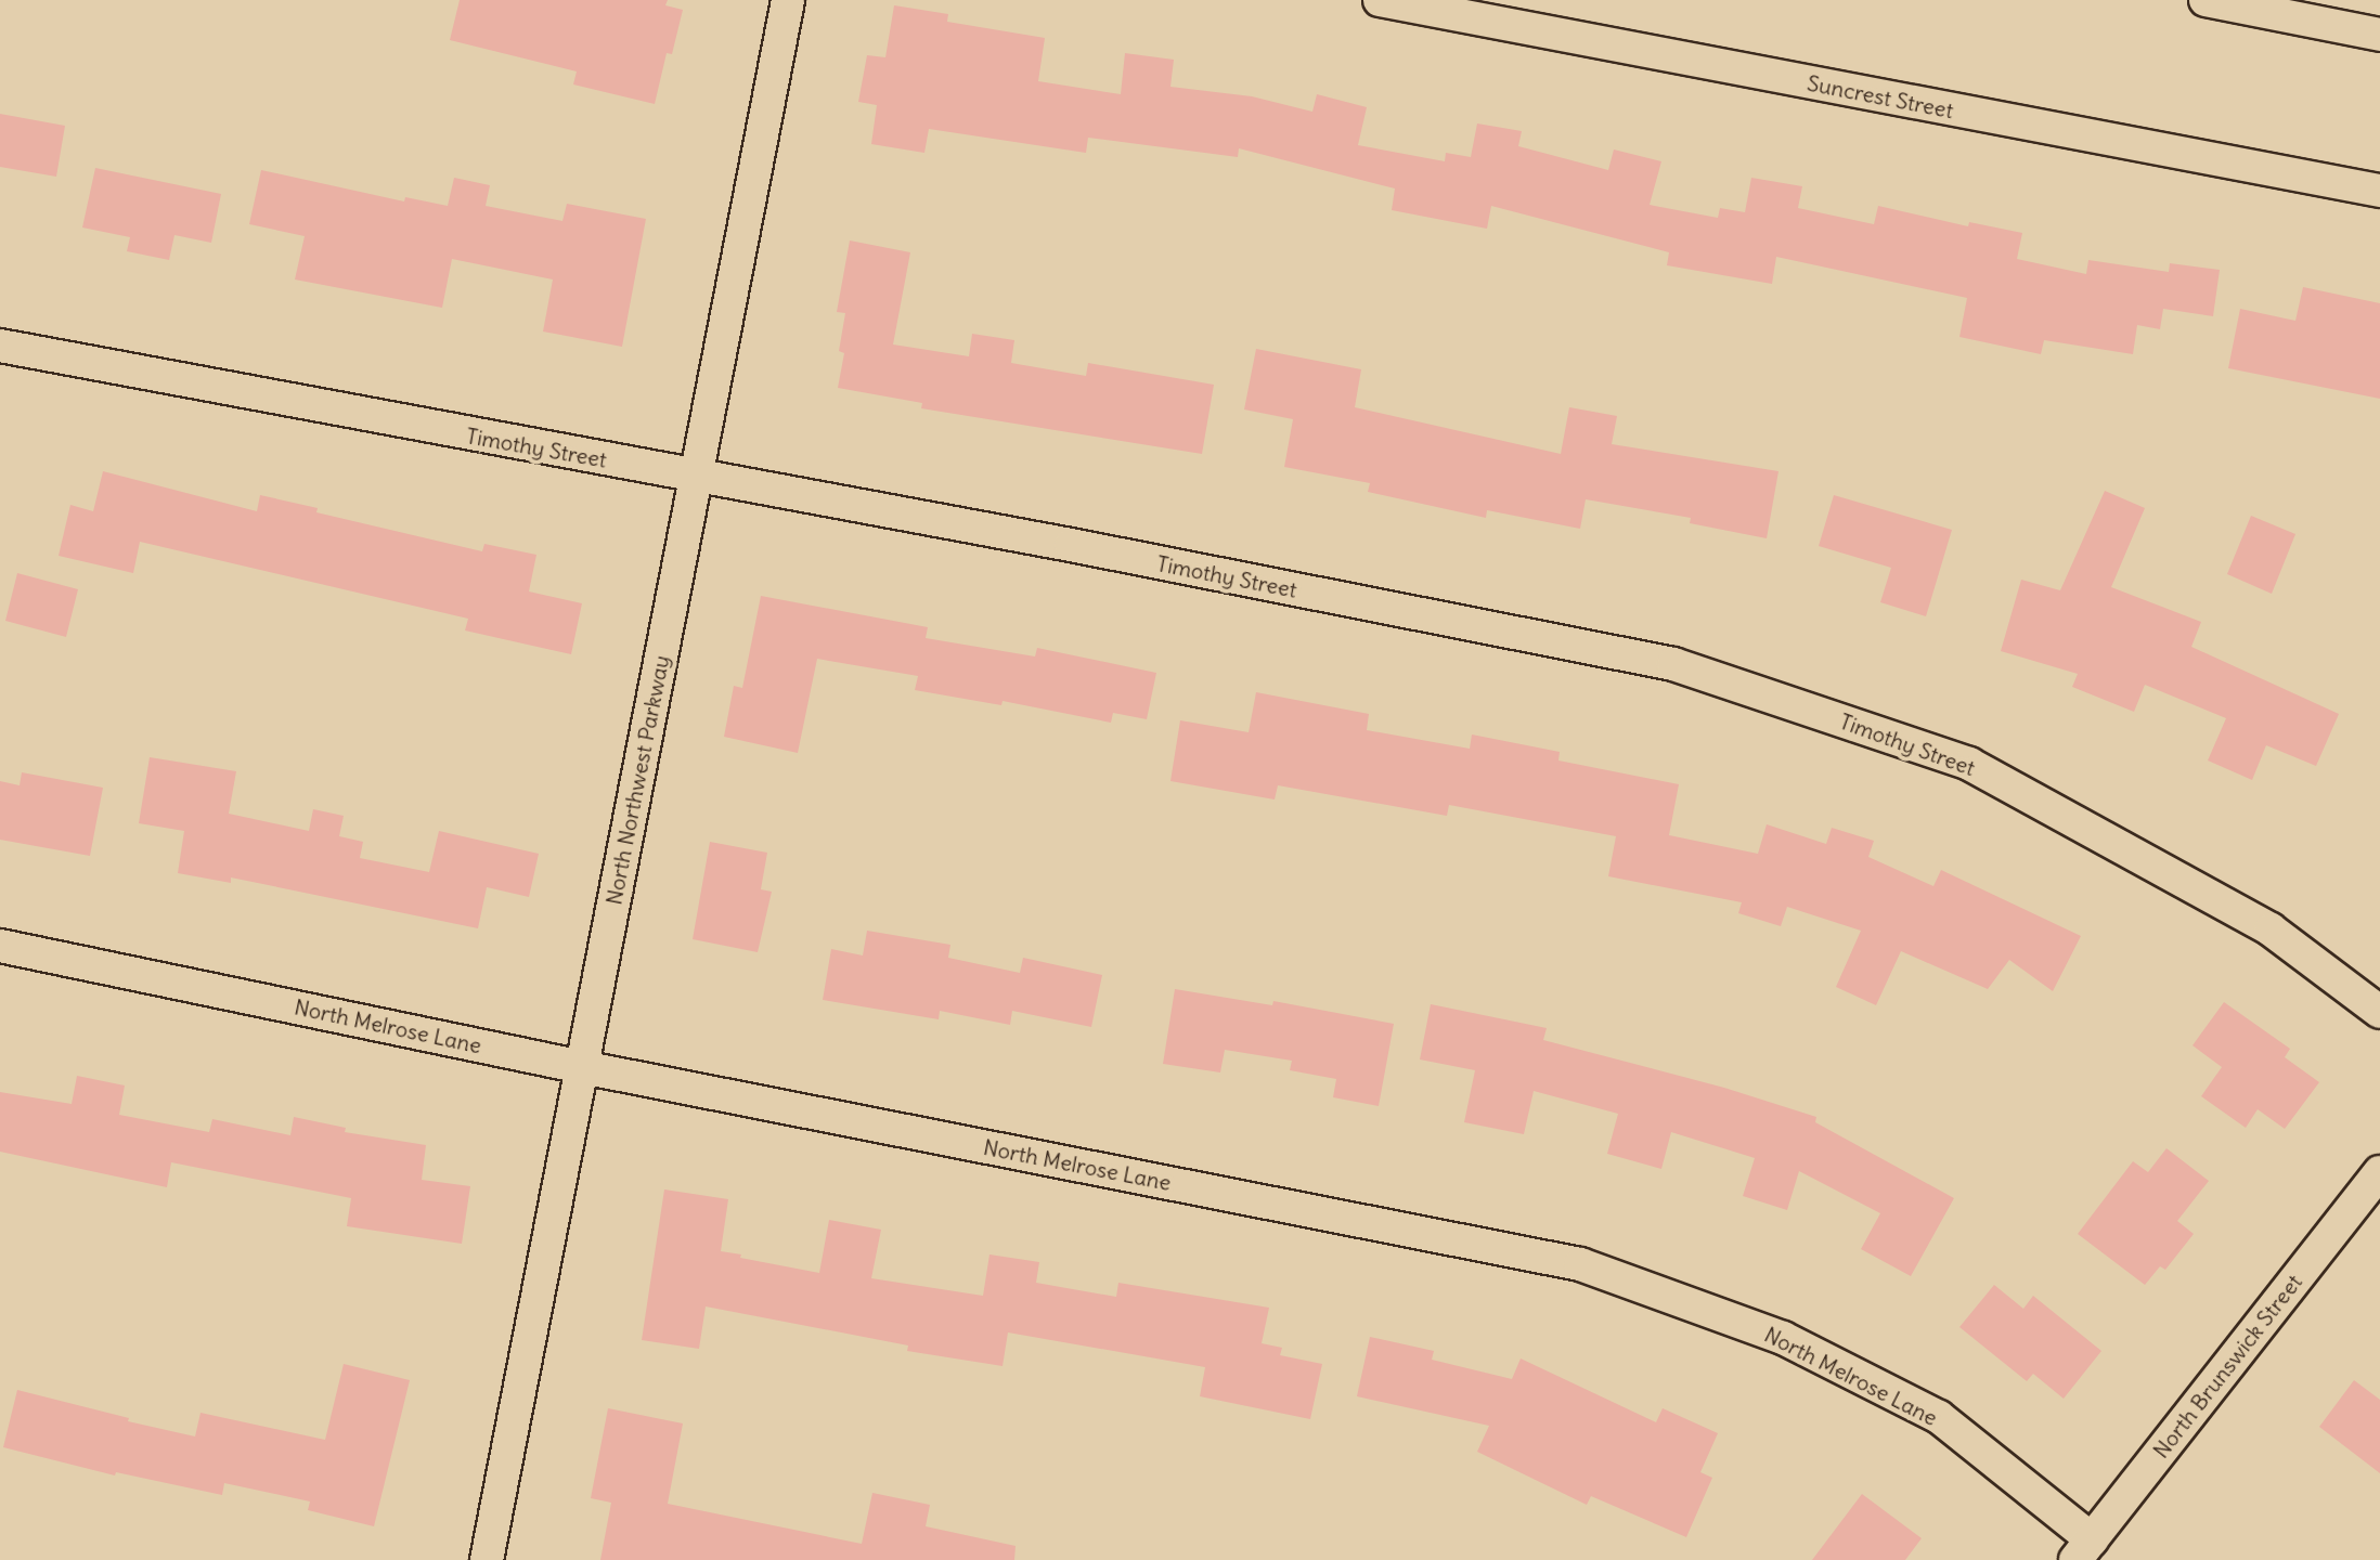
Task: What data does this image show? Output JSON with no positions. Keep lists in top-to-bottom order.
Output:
{
  "streets": {
    "street": [
      "Suncrest Street",
      "Timothy Street",
      "North Northwest Parkway",
      "North Melrose Lane",
      "North Brunswick Street"
    ]
  },
  "crossings": [
    ["Timothy Street", "North Northwest Parkway"],
    ["North Northwest Parkway", "North Melrose Lane"],
    ["North Melrose Lane", "North Brunswick Street"]
  ]
}
